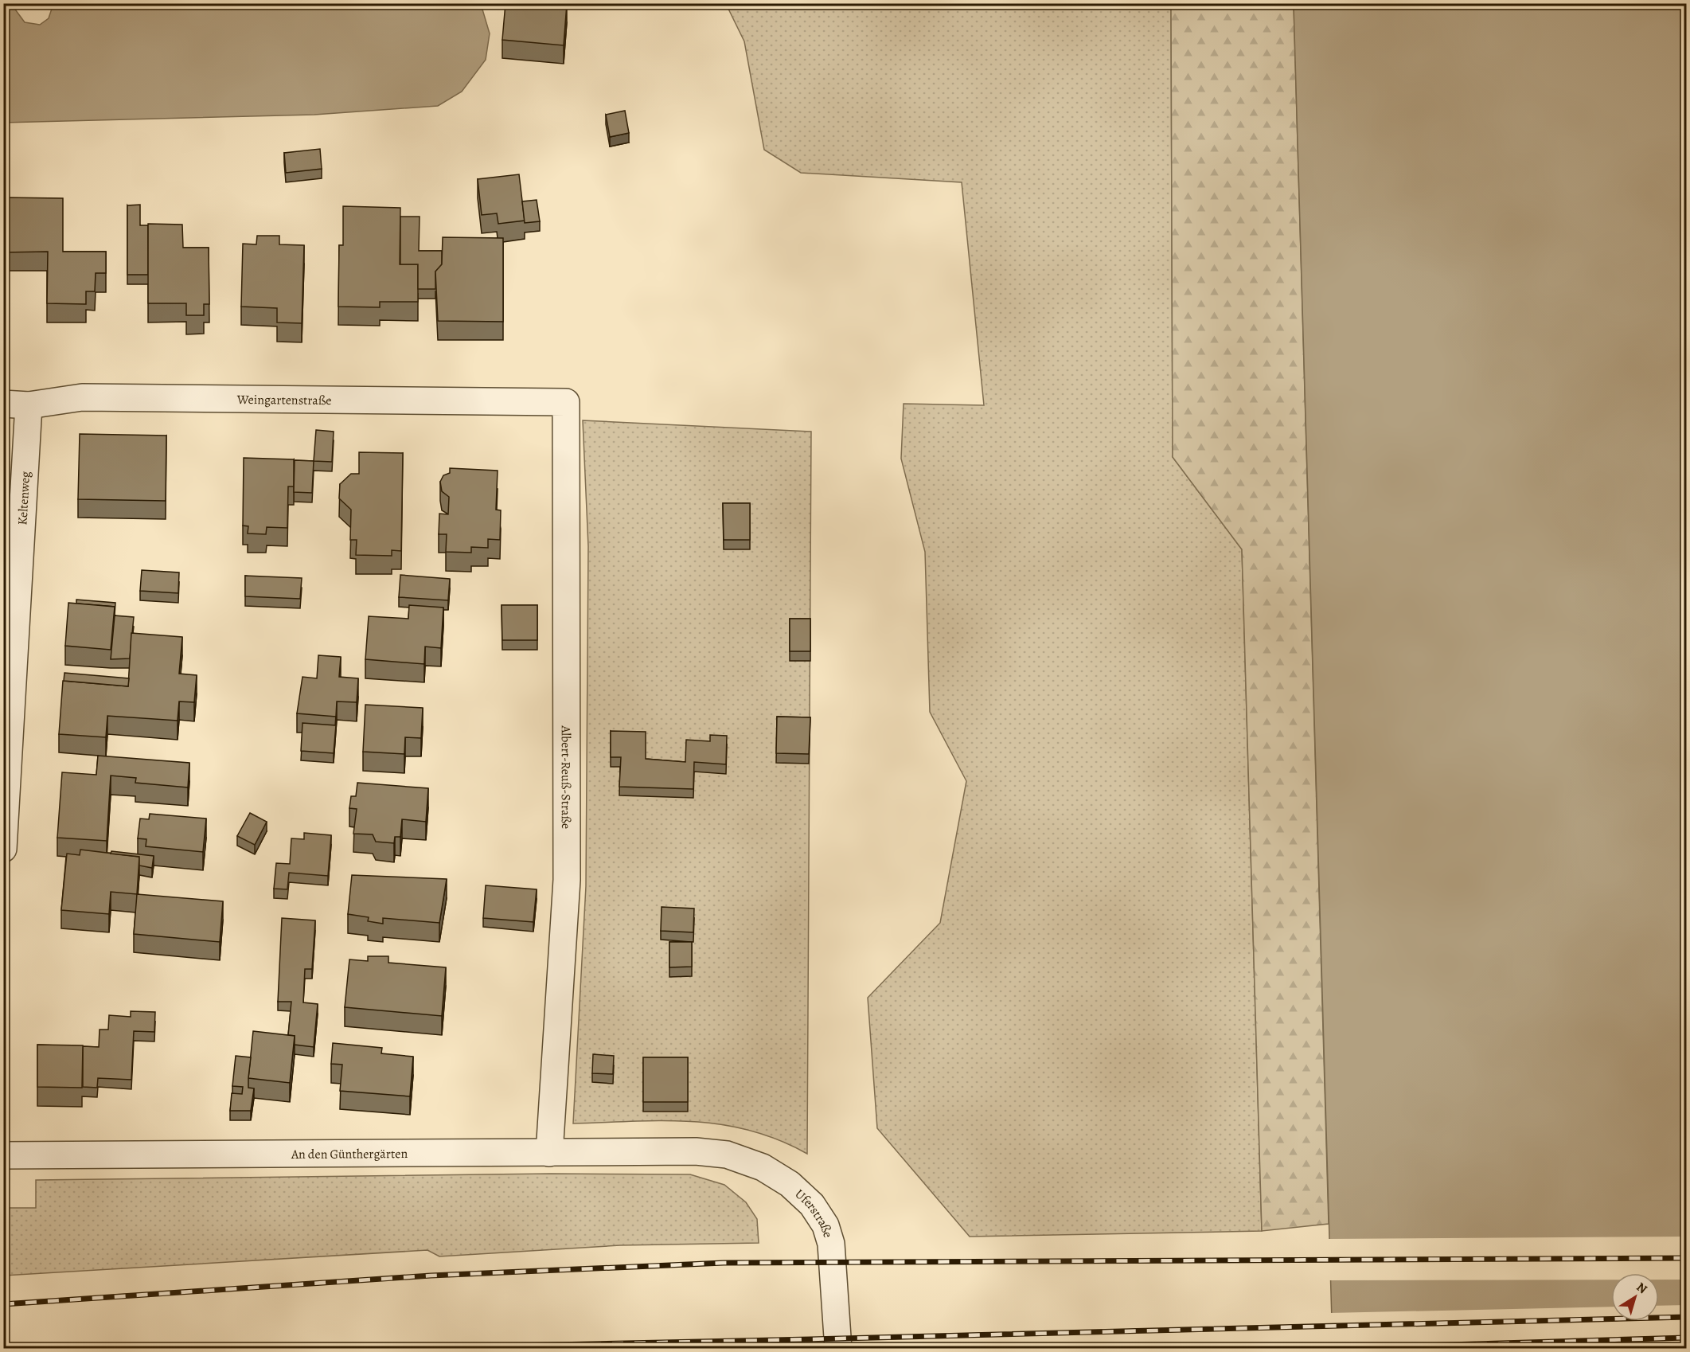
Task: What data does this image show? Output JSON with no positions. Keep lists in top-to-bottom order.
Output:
{
  "streets": {
    "street": [
      "Weingartenstraße",
      "Keltenweg",
      "Albert-Reuß-Straße",
      "An den Günthergärten",
      "Uferstraße"
    ]
  },
  "crossings": [
    ["Weingartenstraße", "Keltenweg"],
    ["Weingartenstraße", "Albert-Reuß-Straße"],
    ["Albert-Reuß-Straße", "An den Günthergärten"],
    ["An den Günthergärten", "Uferstraße"]
  ],
  "north": "top right"
}
